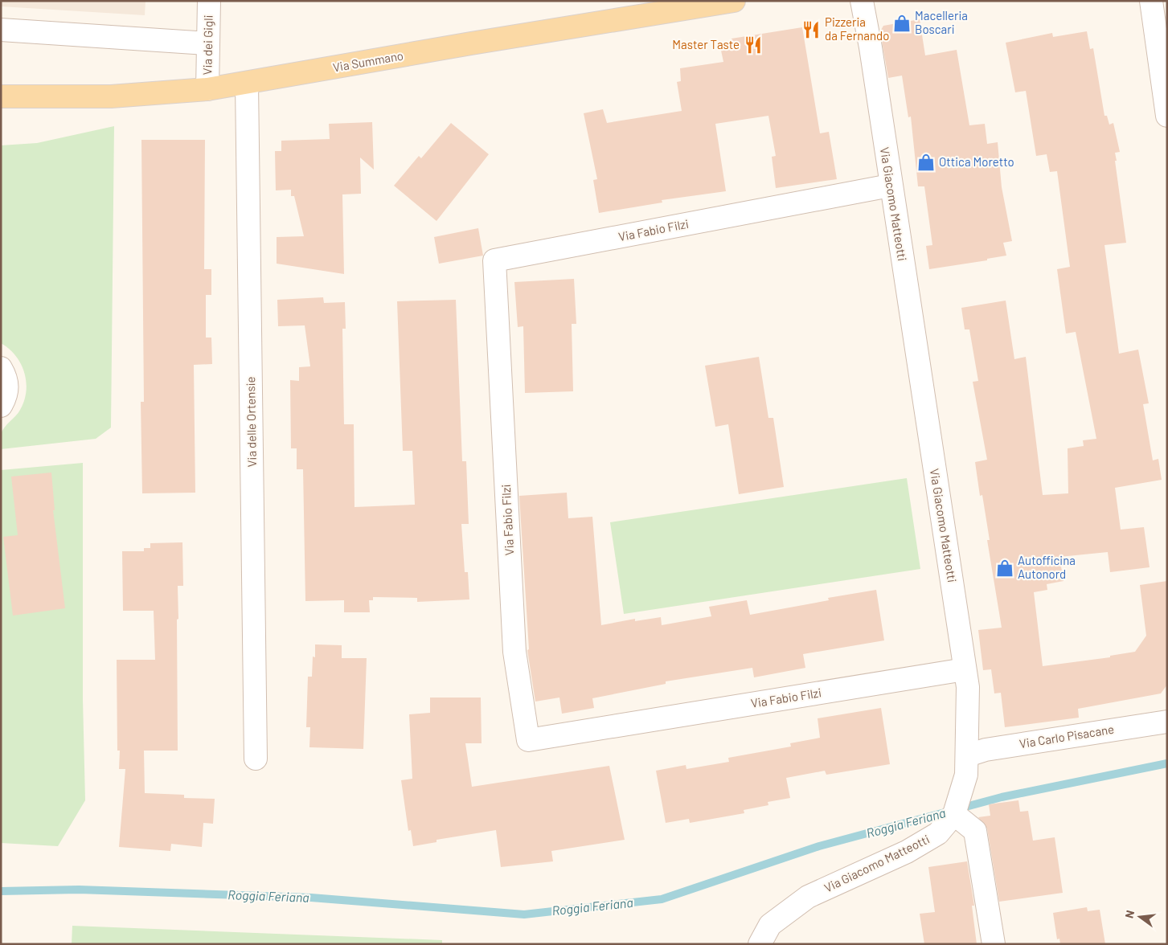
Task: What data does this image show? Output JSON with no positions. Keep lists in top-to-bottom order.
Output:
{
  "streets": {
    "main road": ["Via Summano"],
    "street": [
      "Via dei Gigli",
      "Via Giacomo Matteotti",
      "Via Fabio Filzi",
      "Via delle Ortensie",
      "Via Carlo Pisacane"
    ]
  },
  "crossings": [
    ["Via dei Gigli", "Via Summano"],
    ["Via Summano", "Via delle Ortensie"],
    ["Via Giacomo Matteotti", "Via Fabio Filzi"],
    ["Via Giacomo Matteotti", "Via Carlo Pisacane"]
  ],
  "water": ["Roggia Feriana"],
  "places": {
    "shop": ["Macelleria Boscari", "Ottica Moretto", "Autofficina Autonord"],
    "restaurant": ["Pizzeria da Fernando", "Master Taste"]
  },
  "north": "left"
}
